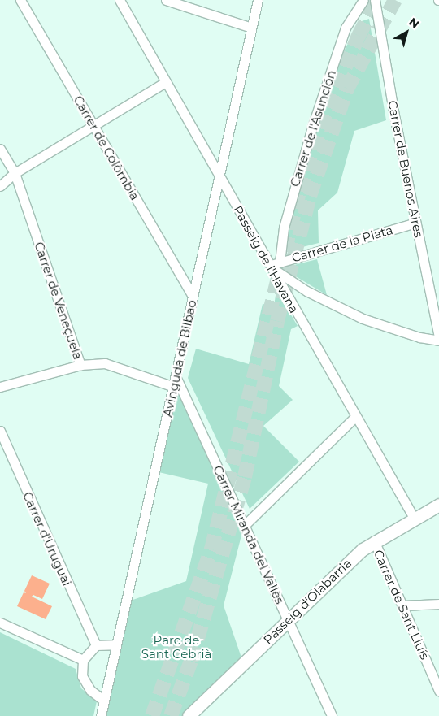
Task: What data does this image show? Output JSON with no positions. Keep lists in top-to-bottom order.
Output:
{
  "streets": {
    "main road": ["Passeig d'Olabarria"],
    "street": [
      "Carrer de l'Asunción",
      "Carrer de Colòmbia",
      "Carrer de Buenos Aires",
      "Carrer de la Plata",
      "Passeig de l'Havana",
      "Carrer de Veneçuela",
      "Avinguda de Bilbao",
      "Carrer Miranda del Vallès",
      "Carrer d'Uruguai",
      "Carrer de Sant Lluís"
    ]
  },
  "crossings": [
    ["Carrer de l'Asunción", "Carrer de la Plata"],
    ["Carrer de Colòmbia", "Avinguda de Bilbao"],
    ["Carrer de Buenos Aires", "Carrer de la Plata"],
    ["Carrer de la Plata", "Passeig de l'Havana"],
    ["Passeig de l'Havana", "Avinguda de Bilbao"],
    ["Passeig de l'Havana", "Passeig d'Olabarria"],
    ["Carrer de Veneçuela", "Avinguda de Bilbao"],
    ["Avinguda de Bilbao", "Carrer Miranda del Vallès"],
    ["Carrer Miranda del Vallès", "Passeig d'Olabarria"],
    ["Passeig d'Olabarria", "Carrer de Sant Lluís"]
  ],
  "parks": ["Parc de Sant Cebrià"],
  "north": "top right"
}
